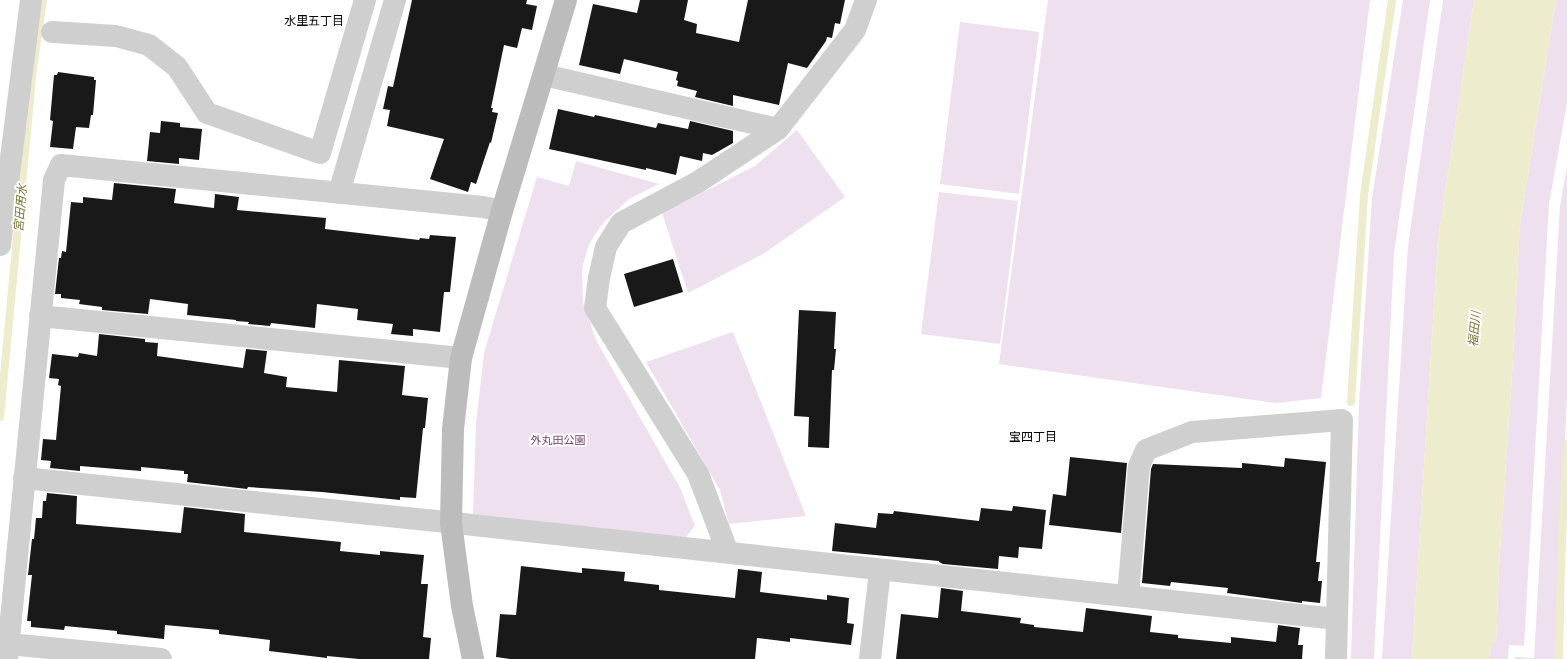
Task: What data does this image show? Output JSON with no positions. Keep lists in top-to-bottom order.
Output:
{
  "districts": ["水里五丁目", "宝四丁目"],
  "water": ["宮田用水", "福田川"],
  "parks": ["外丸田公園"]
}
